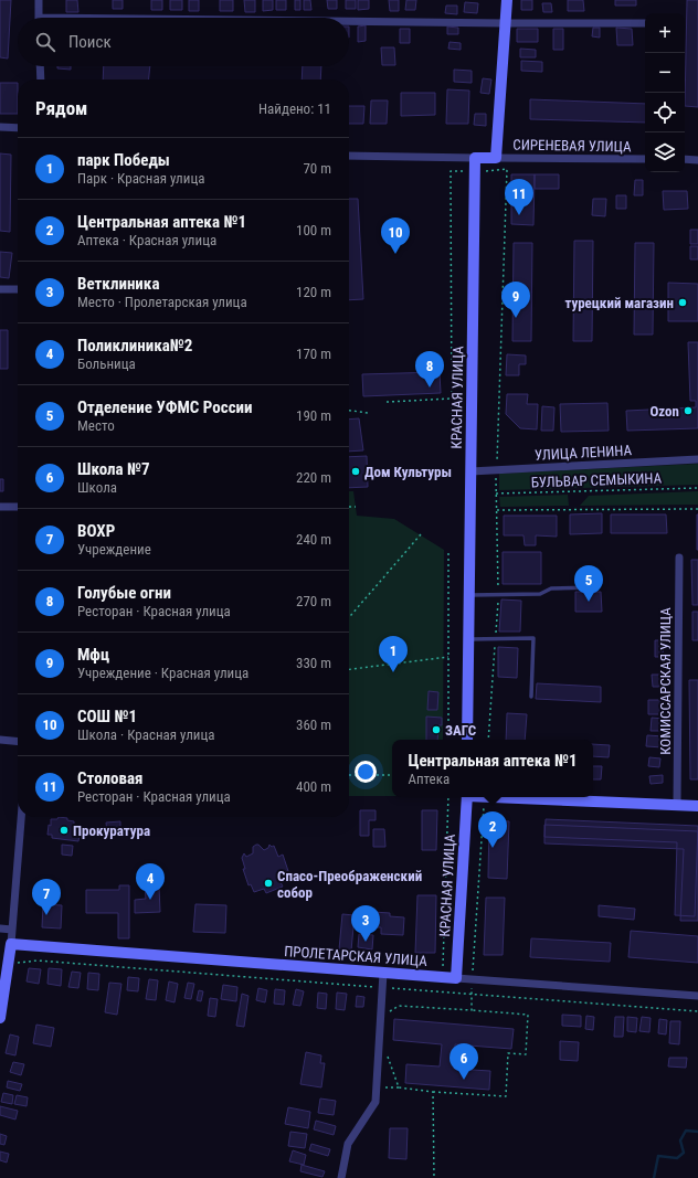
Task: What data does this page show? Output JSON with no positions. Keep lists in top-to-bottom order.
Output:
{
  "streets": {
    "street": [
      "СИРЕНЕВАЯ УЛИЦА",
      "КРАСНАЯ УЛИЦА",
      "УЛИЦА ЛЕНИНА",
      "КОМИССАРСКАЯ УЛИЦА",
      "ПРОЛЕТАРСКАЯ УЛИЦА"
    ],
    "path": ["БУЛЬВАР СЕМЫКИНА"]
  },
  "crossings": [
    ["КРАСНАЯ УЛИЦА", "УЛИЦА ЛЕНИНА"],
    ["КРАСНАЯ УЛИЦА", "ПРОЛЕТАРСКАЯ УЛИЦА"]
  ],
  "places": [
    "турецкий магазин",
    "Ozon",
    "Дом Культуры",
    "ЗАГС",
    "Прокуратура",
    "Спасо-Преображенский собор"
  ],
  "page": {
    "map_buttons": ["+", "−"],
    "search": "Поиск",
    "heading": ["Рядом", "Найдено: 11"],
    "list": [
      {
        "mark": "1",
        "name": "парк Победы",
        "note": "Парк · Красная улица",
        "value": "70 m"
      },
      {
        "mark": "2",
        "name": "Центральная аптека №1",
        "note": "Аптека · Красная улица",
        "value": "100 m"
      },
      {
        "mark": "3",
        "name": "Ветклиника",
        "note": "Место · Пролетарская улица",
        "value": "120 m"
      },
      {
        "mark": "4",
        "name": "Поликлиника№2",
        "note": "Больница",
        "value": "170 m"
      },
      {
        "mark": "5",
        "name": "Отделение УФМС России",
        "note": "Место",
        "value": "190 m"
      },
      {
        "mark": "6",
        "name": "Школа №7",
        "note": "Школа",
        "value": "220 m"
      },
      {
        "mark": "7",
        "name": "ВОХР",
        "note": "Учреждение",
        "value": "240 m"
      },
      {
        "mark": "8",
        "name": "Голубые огни",
        "note": "Ресторан · Красная улица",
        "value": "270 m"
      },
      {
        "mark": "9",
        "name": "Мфц",
        "note": "Учреждение · Красная улица",
        "value": "330 m"
      },
      {
        "mark": "10",
        "name": "СОШ №1",
        "note": "Школа · Красная улица",
        "value": "360 m"
      },
      {
        "mark": "11",
        "name": "Столовая",
        "note": "Ресторан · Красная улица",
        "value": "400 m"
      }
    ],
    "pins": [
      "11",
      "10",
      "9",
      "8",
      "5",
      "1",
      "2",
      "4",
      "7",
      "3",
      "6"
    ],
    "popup": ["Центральная аптека №1", "Аптека"]
  }
}
